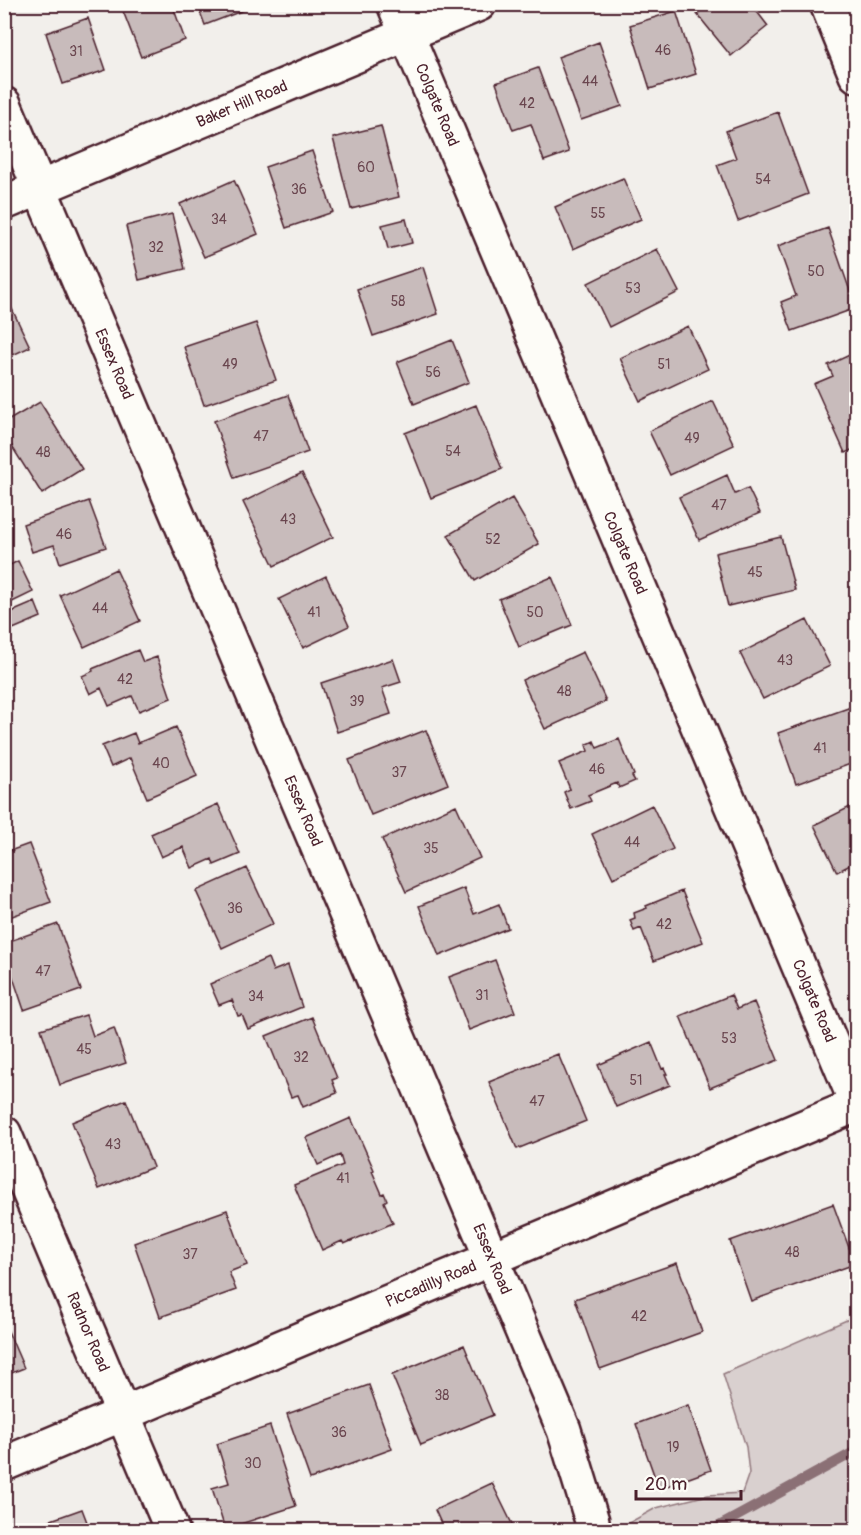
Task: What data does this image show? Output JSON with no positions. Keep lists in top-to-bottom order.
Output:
{
  "streets": {
    "street": [
      "Baker Hill Road",
      "Colgate Road",
      "Essex Road",
      "Piccadilly Road",
      "Radnor Road"
    ]
  },
  "crossings": [
    ["Baker Hill Road", "Colgate Road"],
    ["Baker Hill Road", "Essex Road"],
    ["Colgate Road", "Piccadilly Road"],
    ["Essex Road", "Piccadilly Road"],
    ["Piccadilly Road", "Radnor Road"]
  ],
  "house_numbers": [
    "46",
    "31",
    "44",
    "42",
    "60",
    "54",
    "36",
    "55",
    "34",
    "32",
    "50",
    "53",
    "58",
    "49",
    "51",
    "56",
    "47",
    "49",
    "54",
    "48",
    "47",
    "43",
    "46",
    "52",
    "45",
    "44",
    "41",
    "50",
    "43",
    "42",
    "48",
    "39",
    "41",
    "40",
    "46",
    "37",
    "44",
    "35",
    "36",
    "42",
    "47",
    "31",
    "34",
    "53",
    "45",
    "32",
    "51",
    "47",
    "43",
    "41",
    "48",
    "37",
    "42",
    "38",
    "36",
    "19",
    "30"
  ],
  "scale_bar": "20 m"
}
